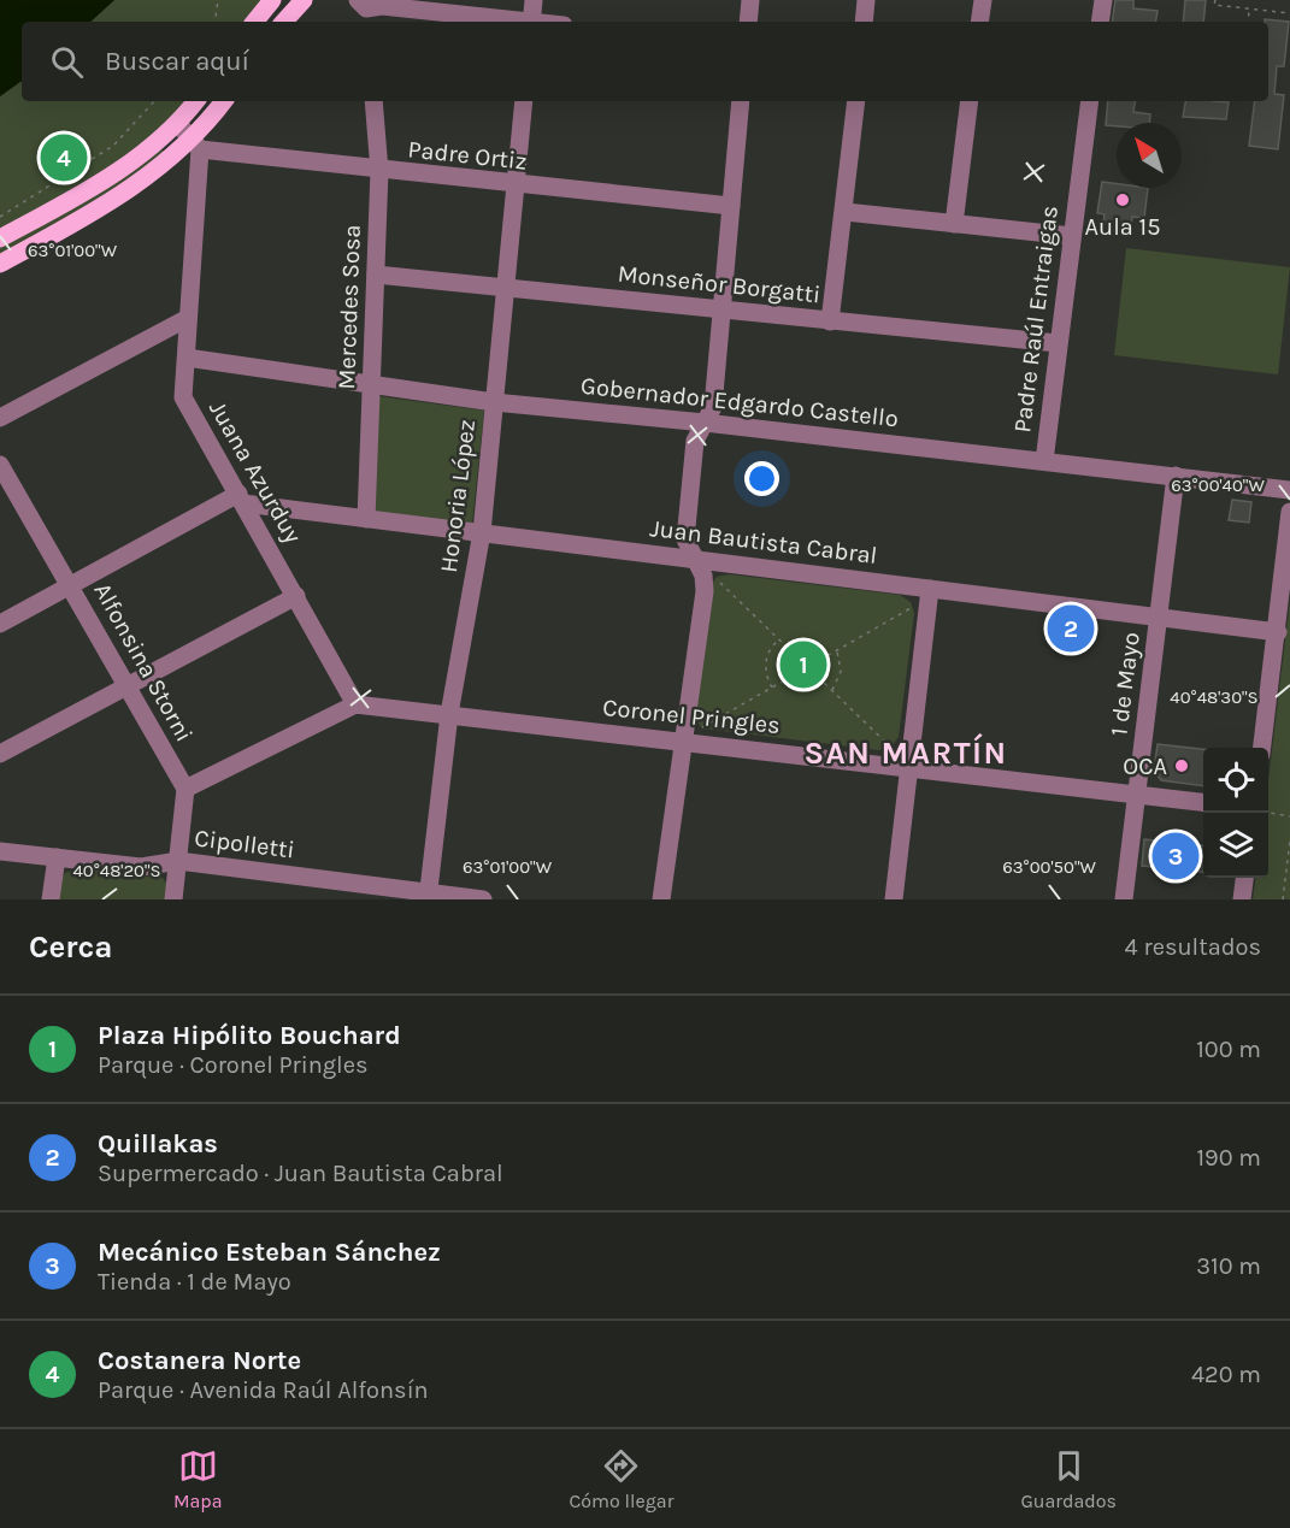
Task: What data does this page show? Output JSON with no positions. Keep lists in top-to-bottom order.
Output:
{
  "streets": {
    "street": [
      "Padre Ortiz",
      "Monseñor Borgatti",
      "Mercedes Sosa",
      "Padre Raúl Entraigas",
      "Gobernador Edgardo Castello",
      "Juana Azurduy",
      "Honoria López",
      "Juan Bautista Cabral",
      "Alfonsina Storni",
      "1 de Mayo",
      "Coronel Pringles",
      "Cipolletti"
    ]
  },
  "crossings": [
    ["Padre Ortiz", "Mercedes Sosa"],
    ["Padre Ortiz", "Juana Azurduy"],
    ["Padre Ortiz", "Honoria López"],
    ["Monseñor Borgatti", "Mercedes Sosa"],
    ["Monseñor Borgatti", "Padre Raúl Entraigas"],
    ["Monseñor Borgatti", "Honoria López"],
    ["Mercedes Sosa", "Gobernador Edgardo Castello"],
    ["Mercedes Sosa", "Juan Bautista Cabral"],
    ["Padre Raúl Entraigas", "Gobernador Edgardo Castello"],
    ["Gobernador Edgardo Castello", "Juana Azurduy"],
    ["Gobernador Edgardo Castello", "Honoria López"],
    ["Gobernador Edgardo Castello", "1 de Mayo"],
    ["Juana Azurduy", "Juan Bautista Cabral"],
    ["Juana Azurduy", "Coronel Pringles"],
    ["Honoria López", "Juan Bautista Cabral"],
    ["Honoria López", "Coronel Pringles"],
    ["Honoria López", "Cipolletti"],
    ["Juan Bautista Cabral", "1 de Mayo"],
    ["1 de Mayo", "Coronel Pringles"]
  ],
  "districts": ["SAN MARTÍN"],
  "places": ["Aula 15", "OCA"],
  "north": "top left",
  "page": {
    "search": "Buscar aquí",
    "pins": [
      "4",
      "2",
      "1",
      "3"
    ],
    "heading": ["Cerca", "4 resultados"],
    "list": [
      {
        "mark": "1",
        "name": "Plaza Hipólito Bouchard",
        "note": "Parque · Coronel Pringles",
        "value": "100 m"
      },
      {
        "mark": "2",
        "name": "Quillakas",
        "note": "Supermercado · Juan Bautista Cabral",
        "value": "190 m"
      },
      {
        "mark": "3",
        "name": "Mecánico Esteban Sánchez",
        "note": "Tienda · 1 de Mayo",
        "value": "310 m"
      },
      {
        "mark": "4",
        "name": "Costanera Norte",
        "note": "Parque · Avenida Raúl Alfonsín",
        "value": "420 m"
      }
    ],
    "nav": ["Mapa", "Cómo llegar", "Guardados"]
  },
  "coordinates": [
    "63°01'00\"W",
    "63°00'40\"W",
    "40°48'30\"S",
    "63°00'50\"W",
    "40°48'20\"S"
  ]
}
